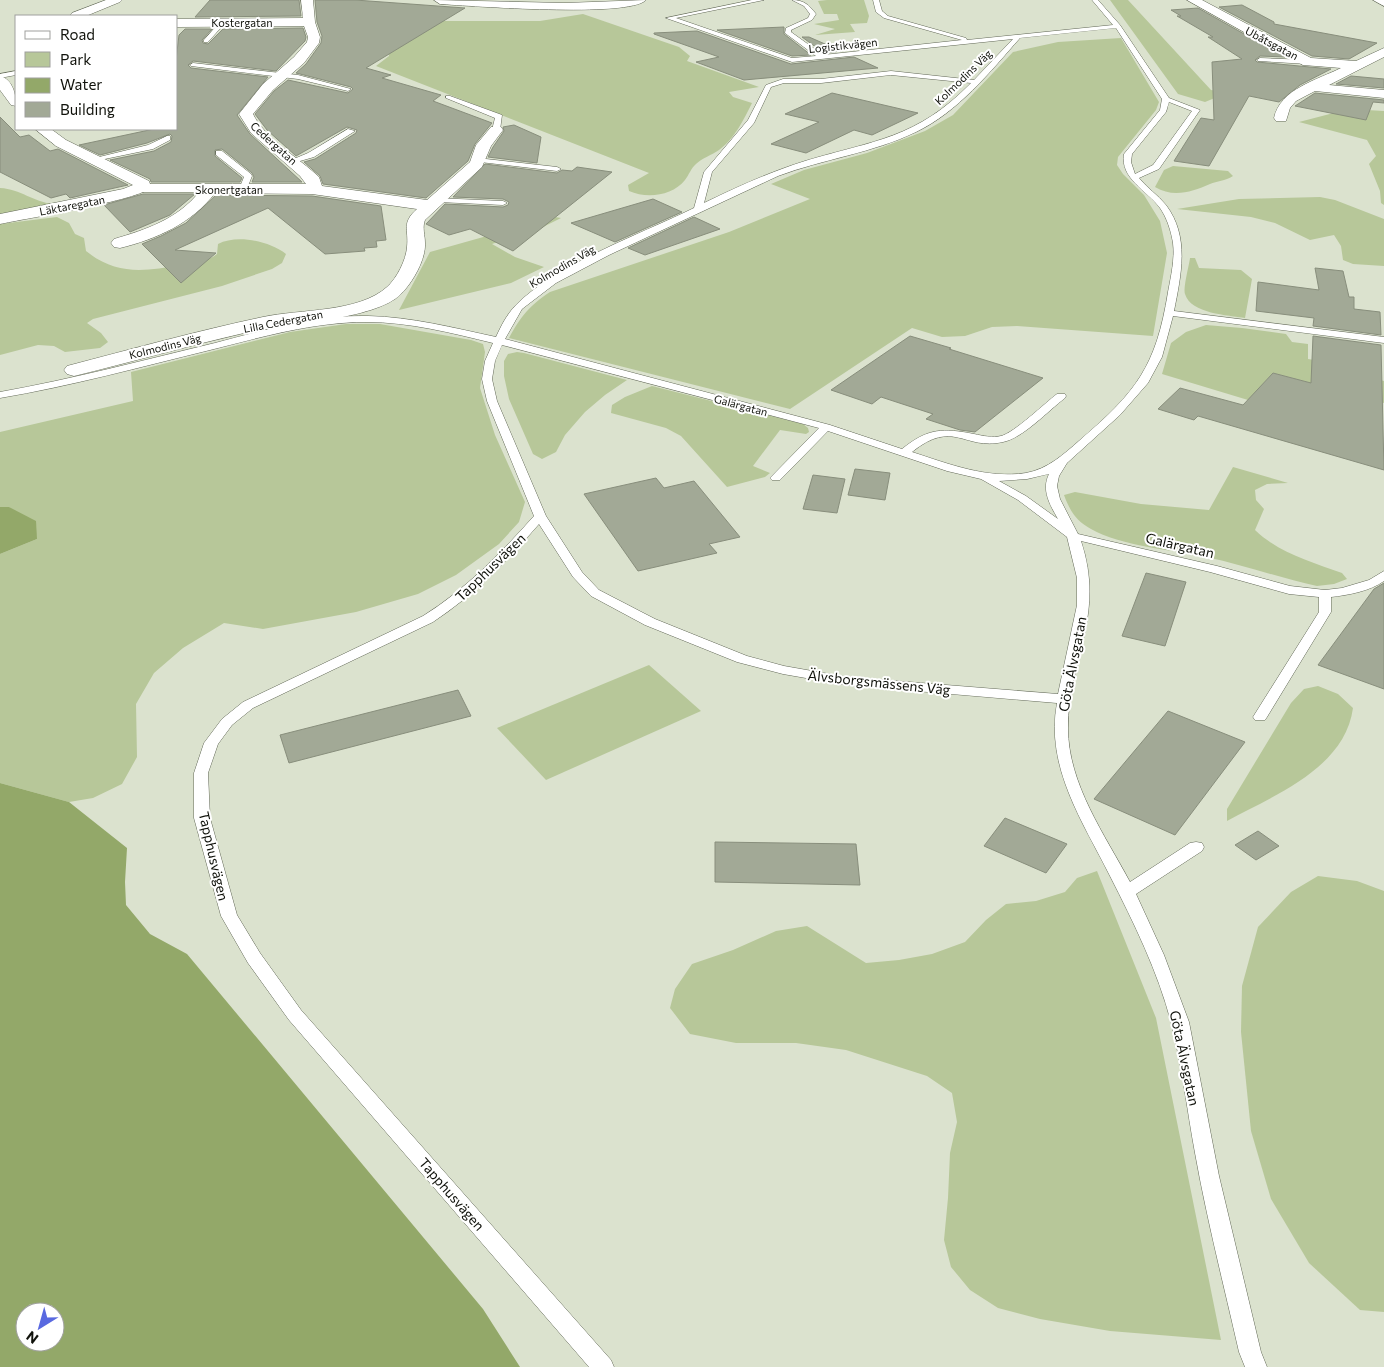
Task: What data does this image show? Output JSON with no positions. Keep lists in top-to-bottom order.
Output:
{
  "streets": {
    "street": [
      "Kostergatan",
      "Ubåtsgatan",
      "Cedergatan",
      "Skonertgatan",
      "Läktaregatan",
      "Lilla Cedergatan"
    ],
    "lane": [
      "Logistikvägen",
      "Kolmodins Väg",
      "Galärgatan",
      "Tapphusvägen",
      "Göta Älvsgatan",
      "Älvsborgsmässens Väg"
    ]
  },
  "crossings": [
    ["Kostergatan", "Cedergatan"],
    ["Logistikvägen", "Kolmodins Väg"],
    ["Kolmodins Väg", "Galärgatan"],
    ["Cedergatan", "Skonertgatan"],
    ["Skonertgatan", "Läktaregatan"],
    ["Skonertgatan", "Lilla Cedergatan"],
    ["Galärgatan", "Göta Älvsgatan"],
    ["Tapphusvägen", "Älvsborgsmässens Väg"],
    ["Göta Älvsgatan", "Älvsborgsmässens Väg"]
  ],
  "legend": [
    "Road",
    "Park",
    "Water",
    "Building"
  ],
  "north": "bottom left"
}
